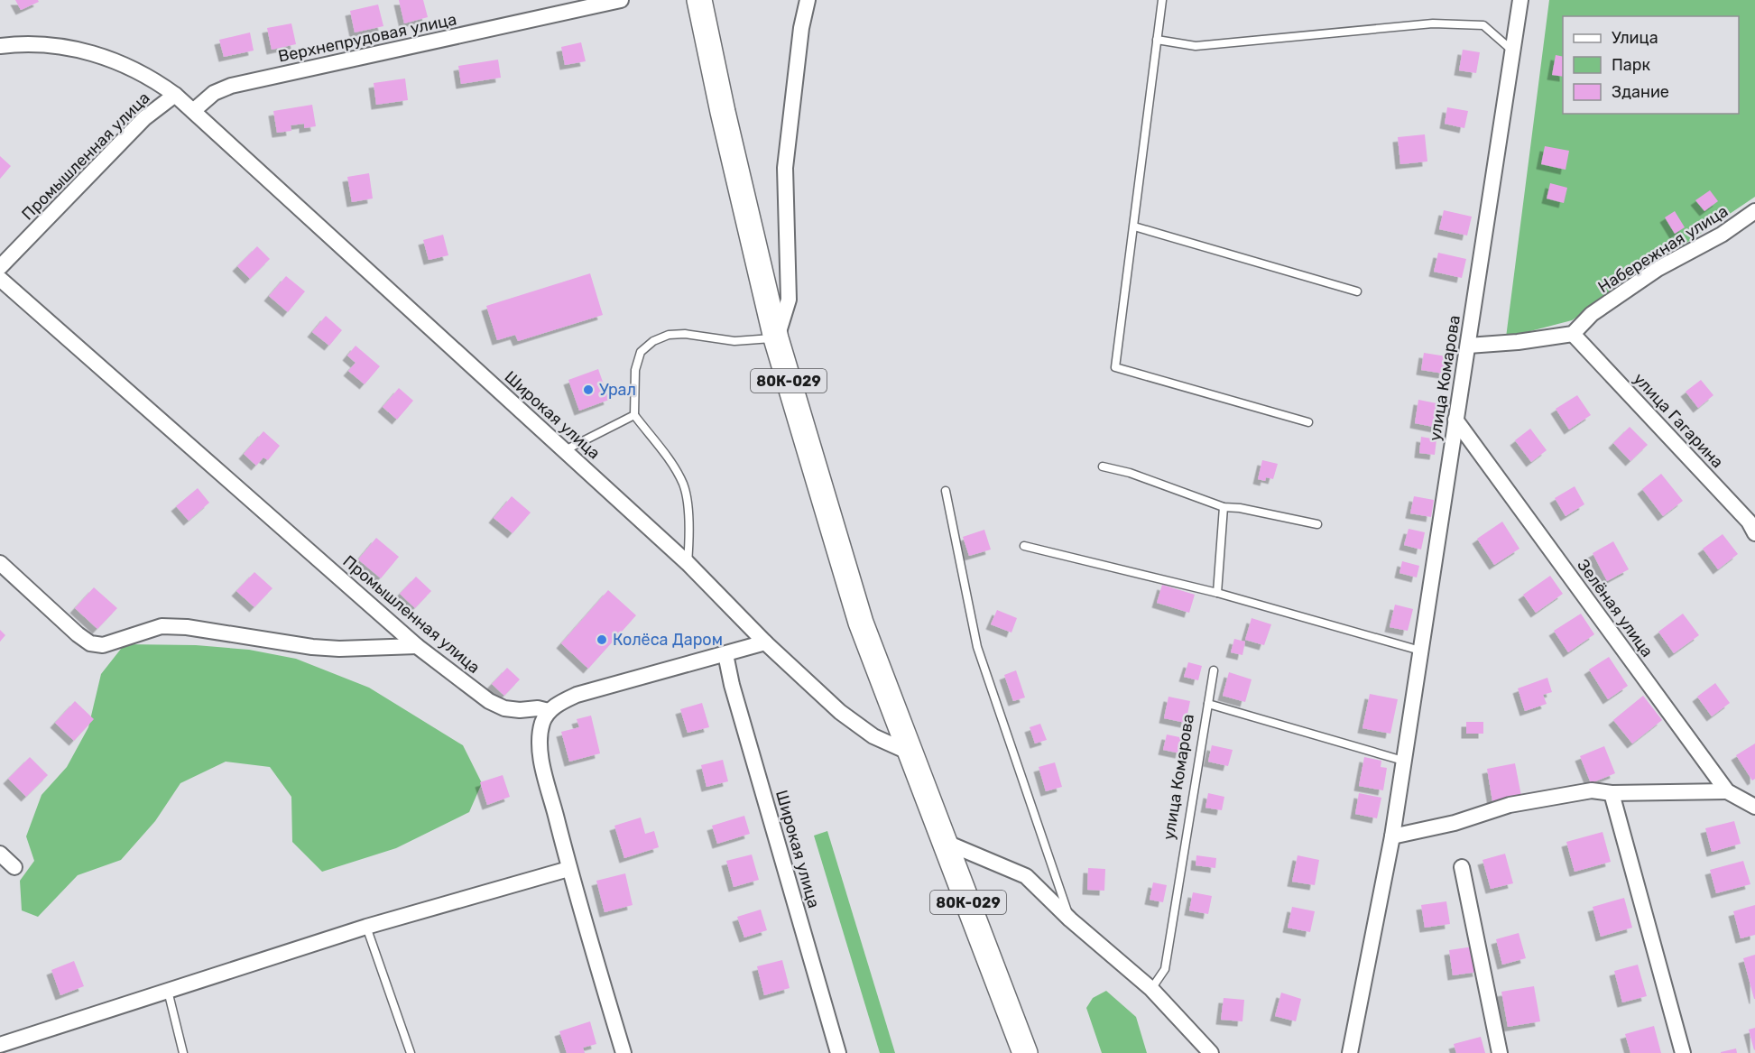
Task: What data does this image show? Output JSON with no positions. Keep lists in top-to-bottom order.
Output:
{
  "streets": {
    "main road": ["80К-029"],
    "street": [
      "Верхнепрудовая улица",
      "Промышленная улица",
      "Набережная улица",
      "улица Комарова",
      "Широкая улица",
      "улица Гагарина",
      "Зелёная улица"
    ]
  },
  "crossings": [
    ["Верхнепрудовая улица", "Широкая улица"],
    ["Промышленная улица", "Широкая улица"],
    ["Набережная улица", "улица Гагарина"],
    ["улица Комарова", "Зелёная улица"],
    ["80К-029", "Широкая улица"]
  ],
  "places": ["Урал", "Колёса Даром"],
  "legend": ["Улица", "Парк", "Здание"]
}
